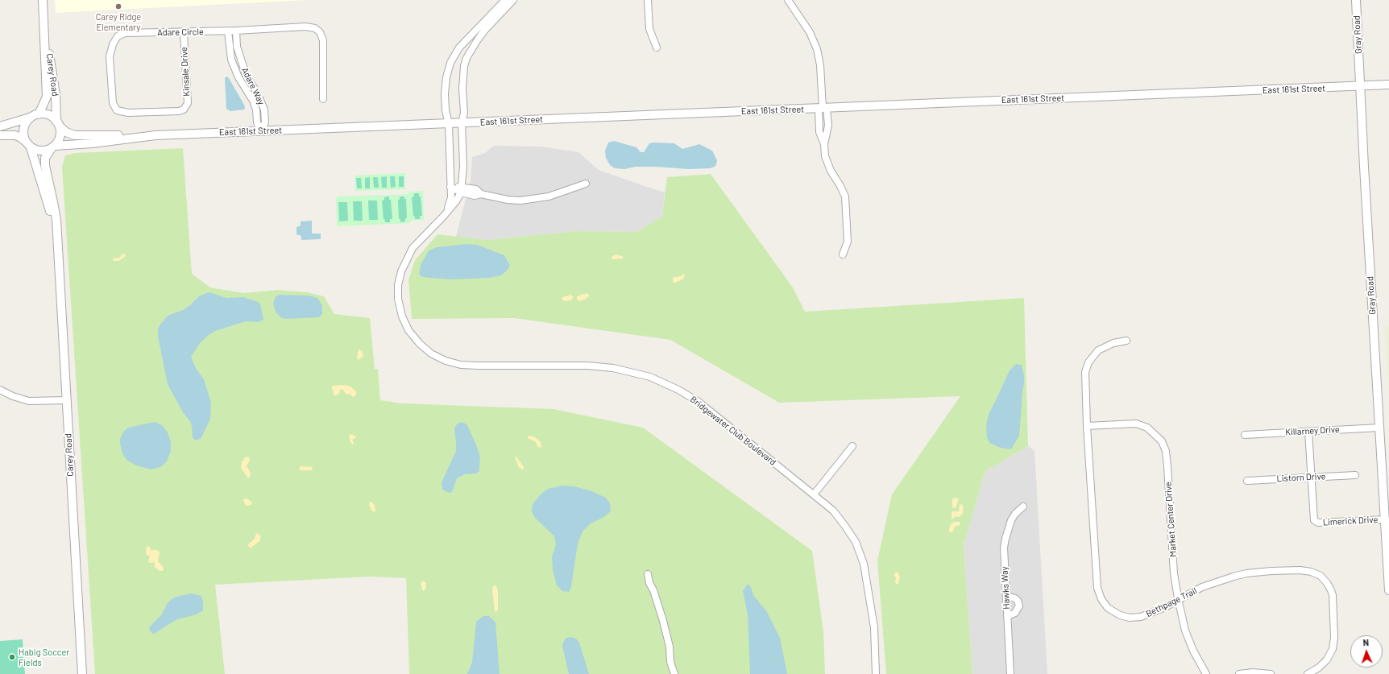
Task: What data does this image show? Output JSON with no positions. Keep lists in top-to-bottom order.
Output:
{
  "streets": {
    "street": [
      "Adare Circle",
      "Gray Road",
      "Kinsale Drive",
      "Carey Road",
      "Adare Way",
      "East 161st Street",
      "Bridgewater Club Boulevard",
      "Killarney Drive",
      "Listorn Drive",
      "Market Center Drive",
      "Limerick Drive",
      "Hawks Way",
      "Bethpage Trail"
    ]
  },
  "crossings": [
    ["Adare Circle", "Kinsale Drive"],
    ["Adare Circle", "Adare Way"],
    ["Gray Road", "East 161st Street"],
    ["Gray Road", "Killarney Drive"],
    ["Gray Road", "Limerick Drive"],
    ["Carey Road", "East 161st Street"],
    ["Adare Way", "East 161st Street"],
    ["East 161st Street", "Bridgewater Club Boulevard"],
    ["Listorn Drive", "Limerick Drive"],
    ["Market Center Drive", "Bethpage Trail"]
  ],
  "places": ["Carey Ridge Elementary", "Habig Soccer Fields"],
  "north": "top"
}
